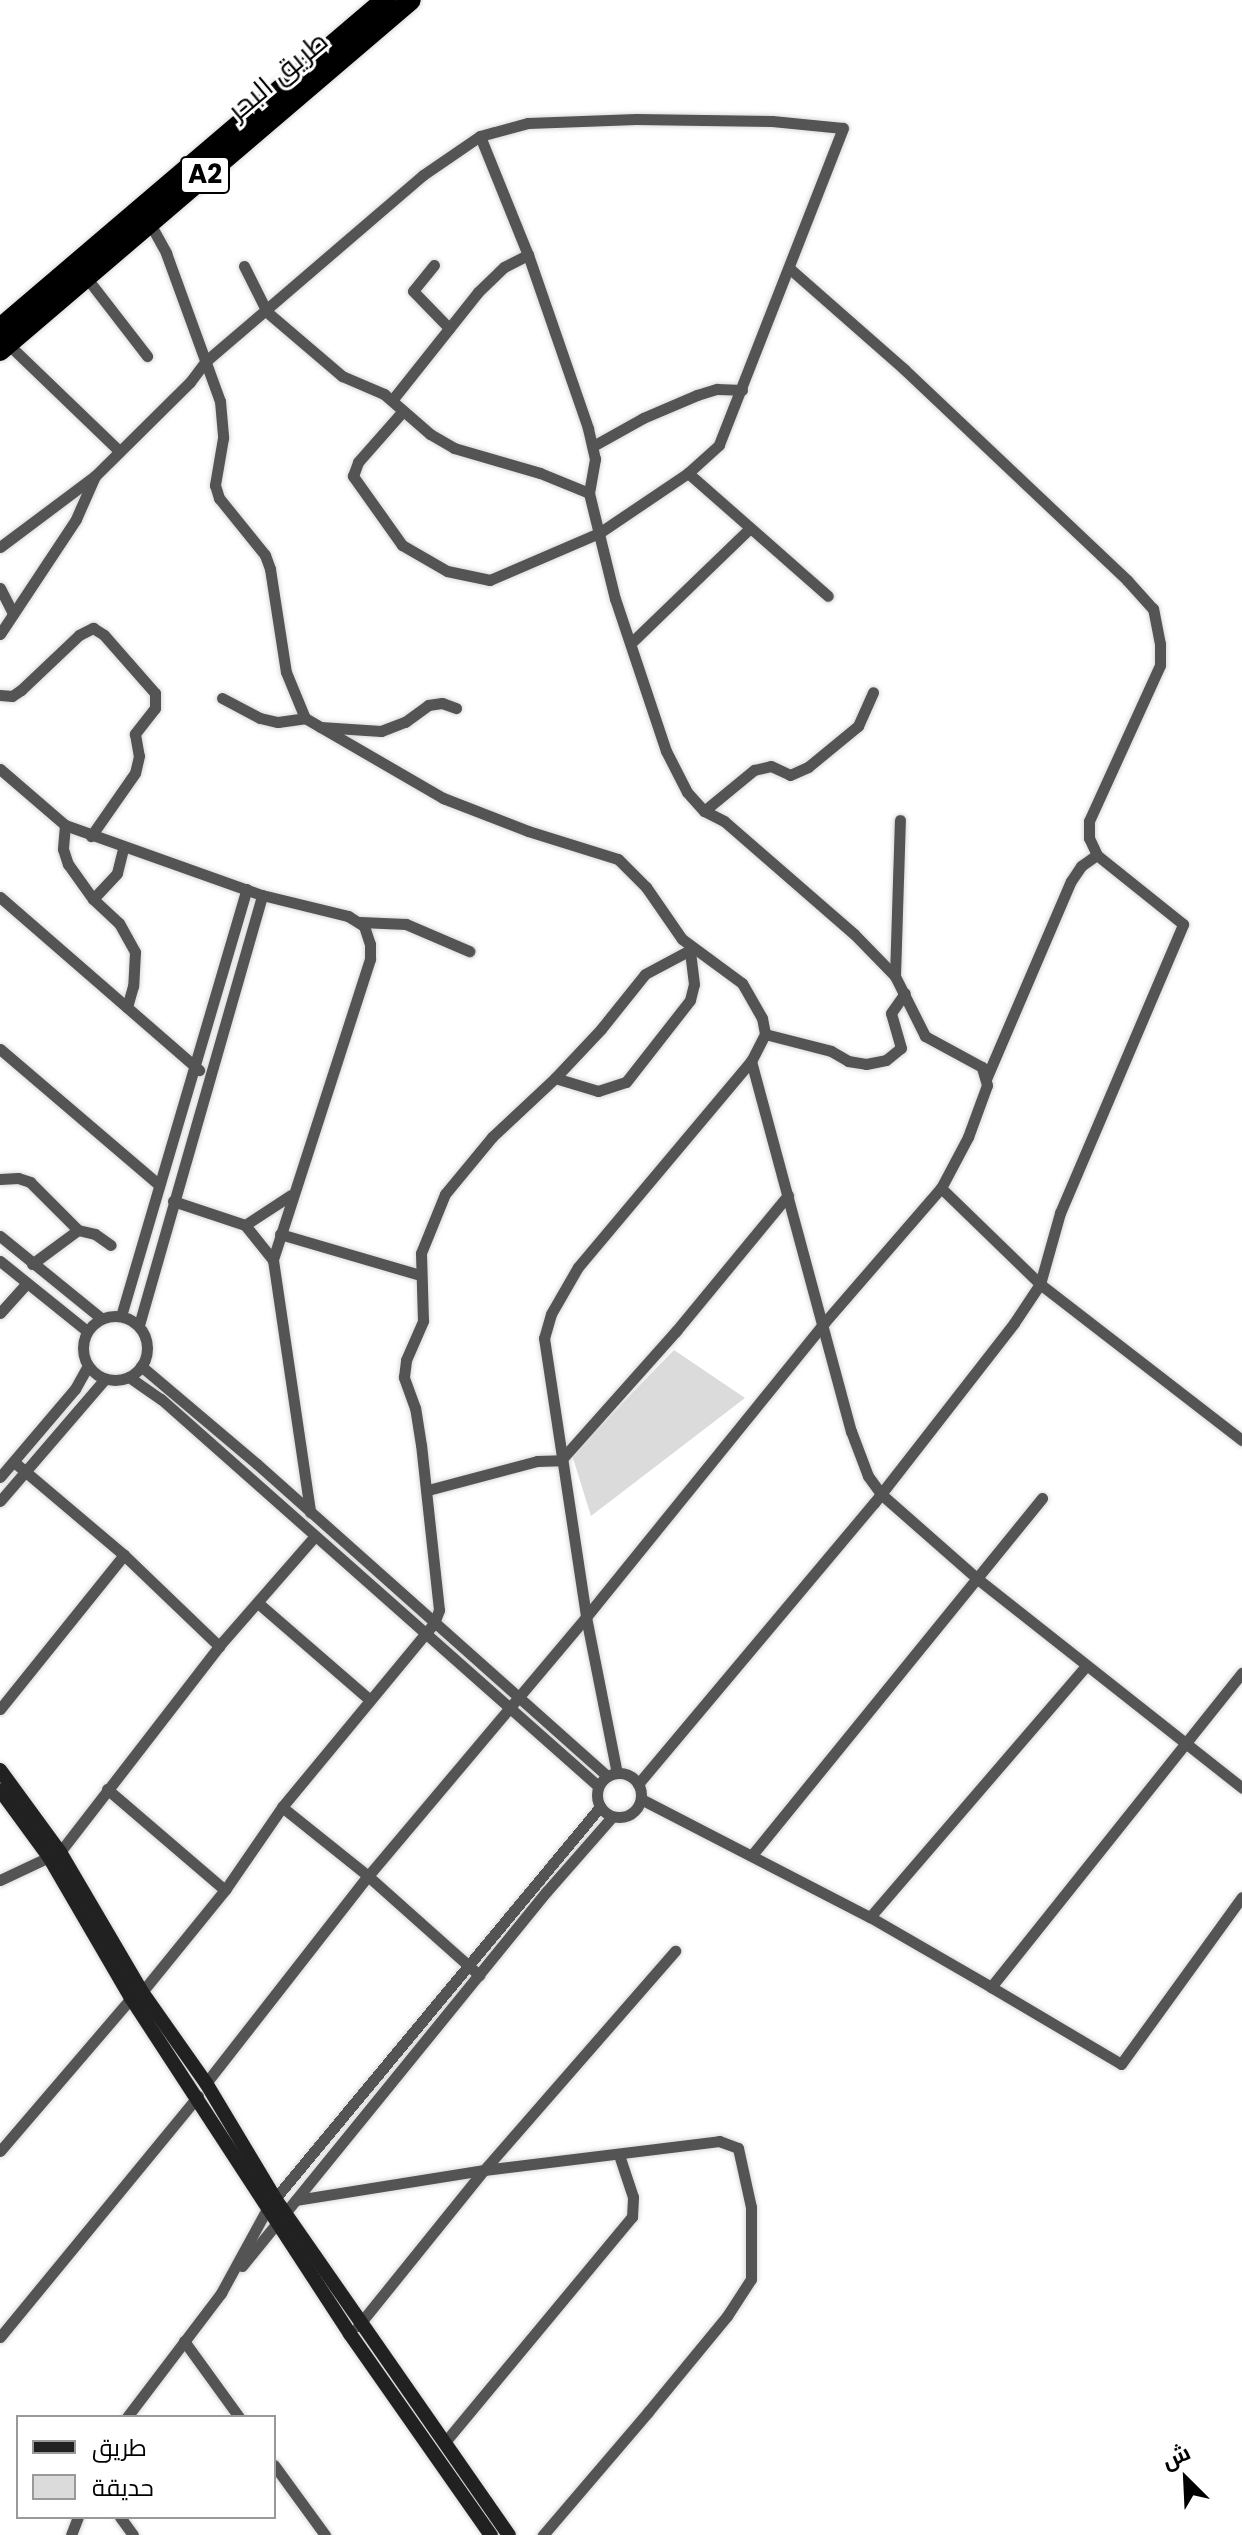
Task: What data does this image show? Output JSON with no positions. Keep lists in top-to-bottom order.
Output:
{
  "streets": {
    "highway": ["طريق البحر", "A2"]
  },
  "legend": ["طريق", "حديقة"],
  "north": "top left"
}
